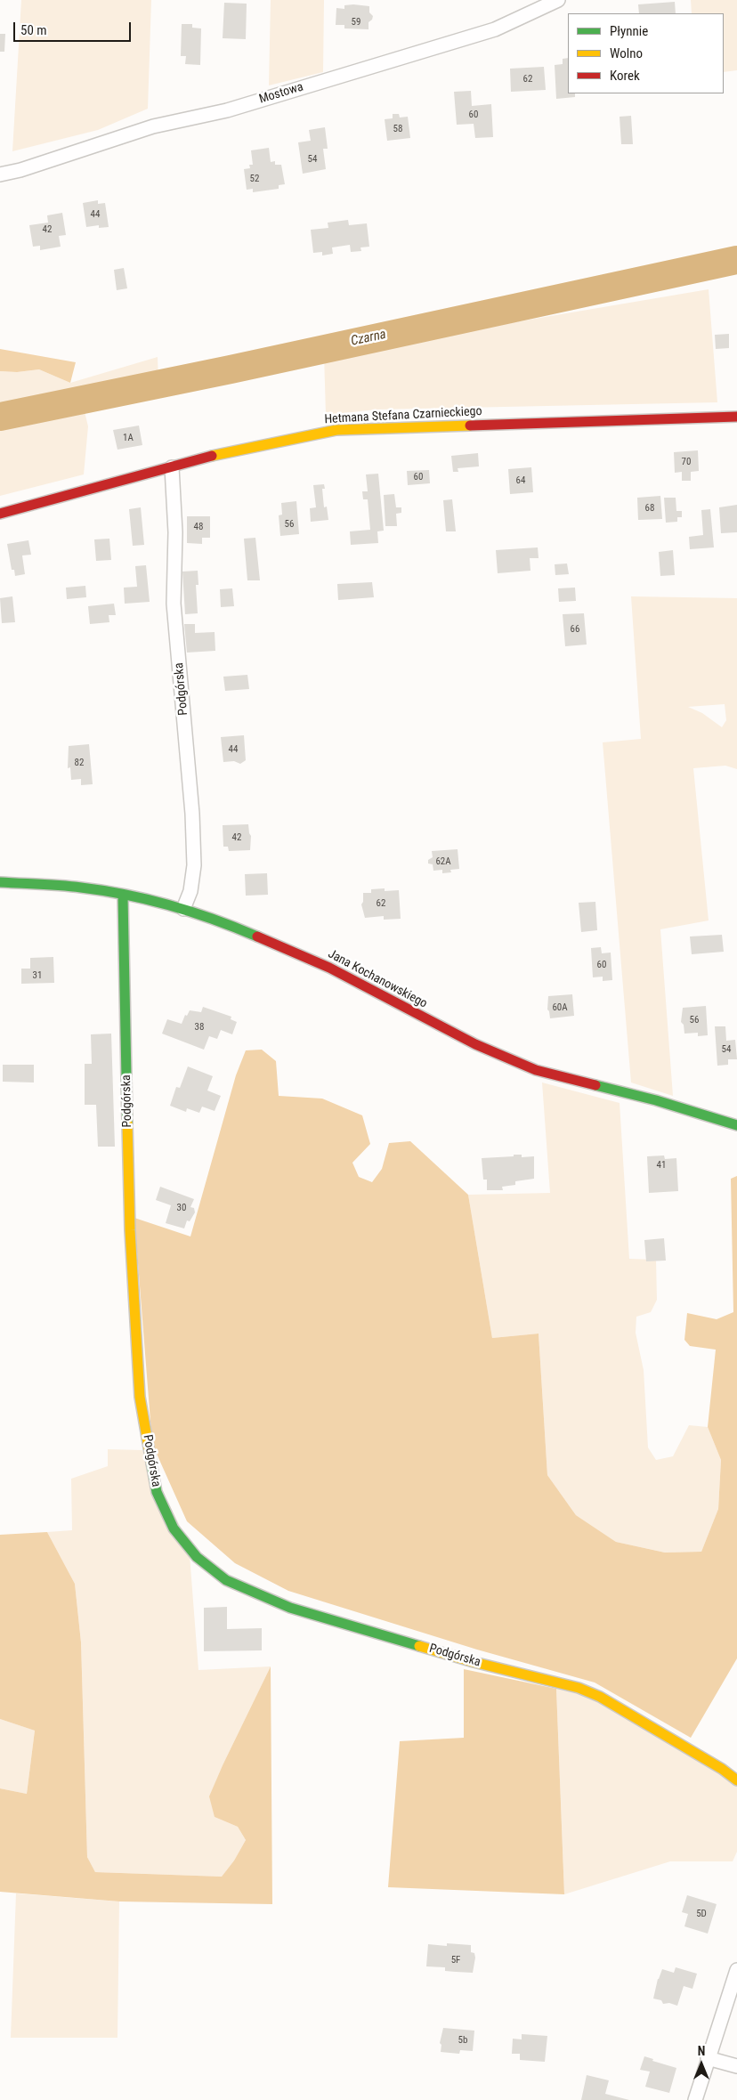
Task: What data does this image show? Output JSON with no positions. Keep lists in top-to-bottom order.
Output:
{
  "streets": {
    "street": [
      "Mostowa",
      "Hetmana Stefana Czarnieckiego",
      "Podgórska",
      "Jana Kochanowskiego"
    ]
  },
  "crossings": [
    ["Hetmana Stefana Czarnieckiego", "Podgórska"],
    ["Podgórska", "Jana Kochanowskiego"]
  ],
  "water": ["Czarna"],
  "house_numbers": [
    "59",
    "62",
    "60",
    "58",
    "54",
    "52",
    "44",
    "42",
    "1A",
    "70",
    "60",
    "64",
    "68",
    "56",
    "48",
    "66",
    "44",
    "82",
    "42",
    "62A",
    "62",
    "60",
    "31",
    "60A",
    "56",
    "38",
    "54",
    "41",
    "30",
    "5D",
    "5F",
    "5b"
  ],
  "legend": ["Płynnie", "Wolno", "Korek"],
  "scale_bar": "50 m",
  "north": "top"
}
